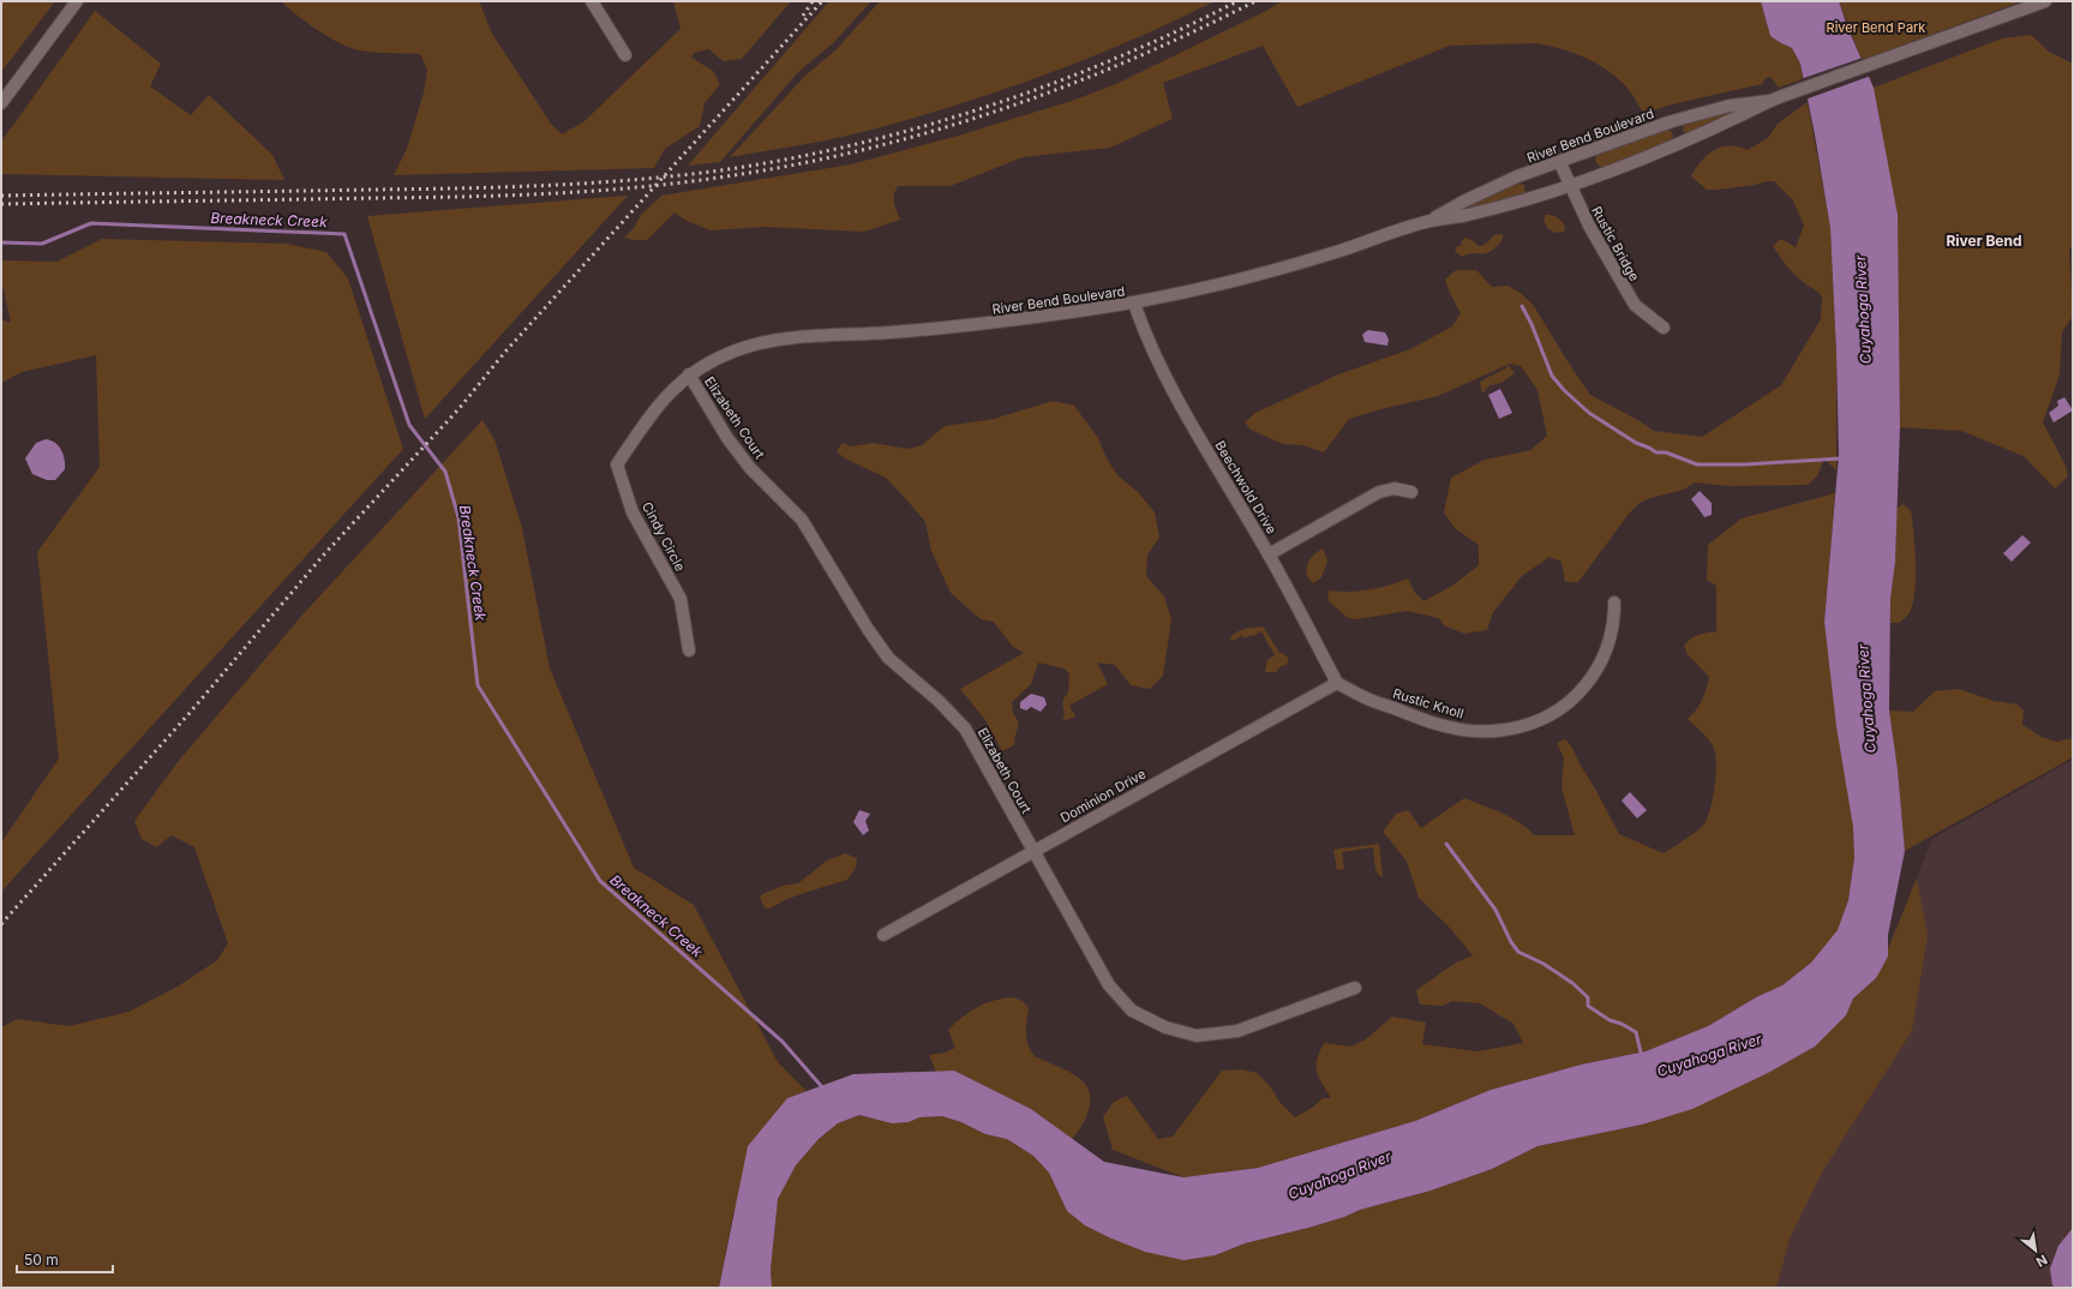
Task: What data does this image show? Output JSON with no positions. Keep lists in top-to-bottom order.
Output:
{
  "streets": {
    "street": [
      "River Bend Boulevard",
      "Rustic Bridge",
      "Elizabeth Court",
      "Beechwold Drive",
      "Cindy Circle",
      "Rustic Knoll",
      "Dominion Drive"
    ]
  },
  "crossings": [
    ["River Bend Boulevard", "Rustic Bridge"],
    ["River Bend Boulevard", "Elizabeth Court"],
    ["River Bend Boulevard", "Beechwold Drive"],
    ["River Bend Boulevard", "Cindy Circle"],
    ["Elizabeth Court", "Cindy Circle"],
    ["Elizabeth Court", "Dominion Drive"],
    ["Beechwold Drive", "Rustic Knoll"],
    ["Beechwold Drive", "Dominion Drive"],
    ["Rustic Knoll", "Dominion Drive"]
  ],
  "districts": ["River Bend"],
  "water": ["Breakneck Creek", "Cuyahoga River"],
  "parks": ["River Bend Park"],
  "scale_bar": "50 m",
  "north": "bottom right"
}
